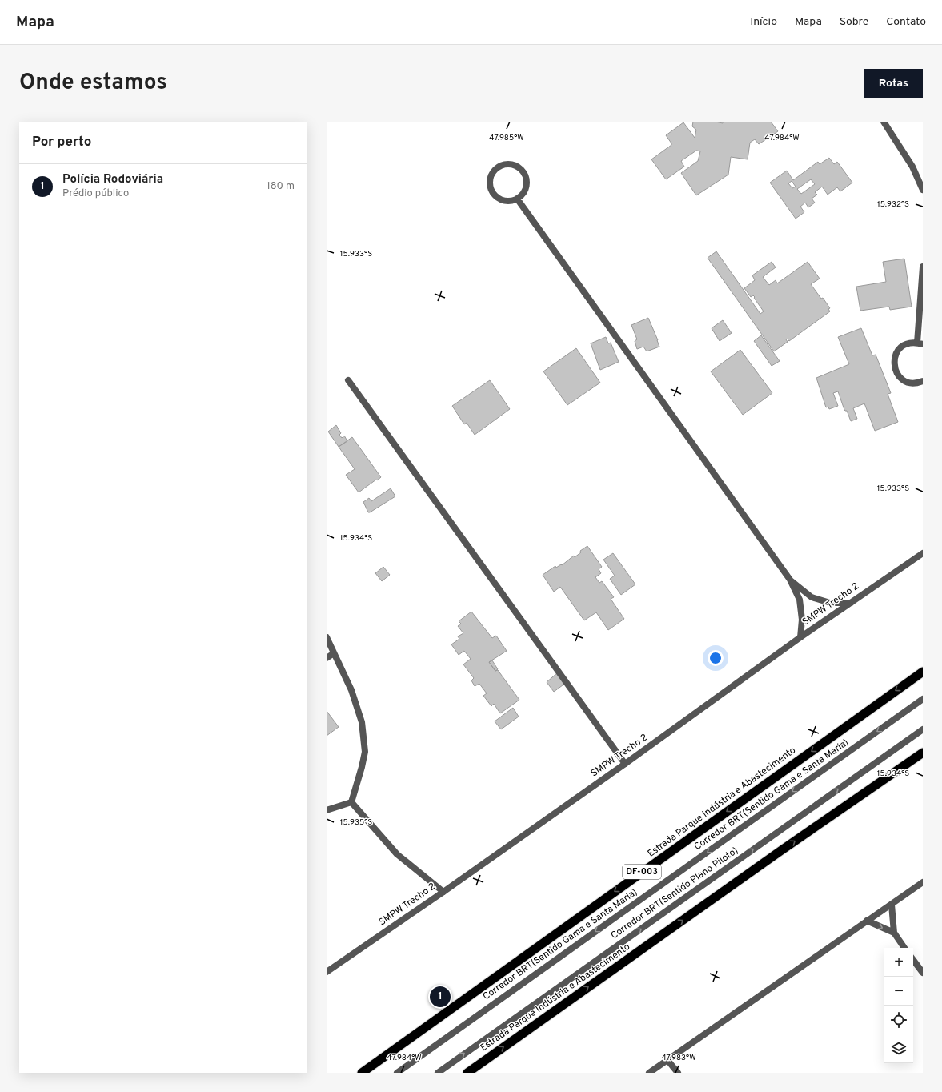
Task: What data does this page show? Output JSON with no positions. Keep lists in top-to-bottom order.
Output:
{
  "streets": {
    "highway": ["Estrada Parque Indústria e Abastecimento", "DF-003"],
    "street": ["SMPW Trecho 2", "Corredor BRT(Sentido Gama e Santa Maria)", "Corredor BRT(Sentido Plano Piloto)"]
  },
  "one_way": ["Corredor BRT(Sentido Gama e Santa Maria)", "Corredor BRT(Sentido Plano Piloto)"],
  "page": {
    "header": "Mapa",
    "nav": [
      "Início",
      "Mapa",
      "Sobre",
      "Contato"
    ],
    "title": "Onde estamos",
    "buttons": "Rotas",
    "heading": "Por perto",
    "list": [
      {
        "mark": "1",
        "name": "Polícia Rodoviária",
        "note": "Prédio público",
        "value": "180 m"
      }
    ],
    "map_buttons": ["+", "−"],
    "pins": "1"
  },
  "coordinates": [
    "47.985°W",
    "47.984°W",
    "15.932°S",
    "15.933°S",
    "15.934°S",
    "15.935°S",
    "47.983°W"
  ]
}
